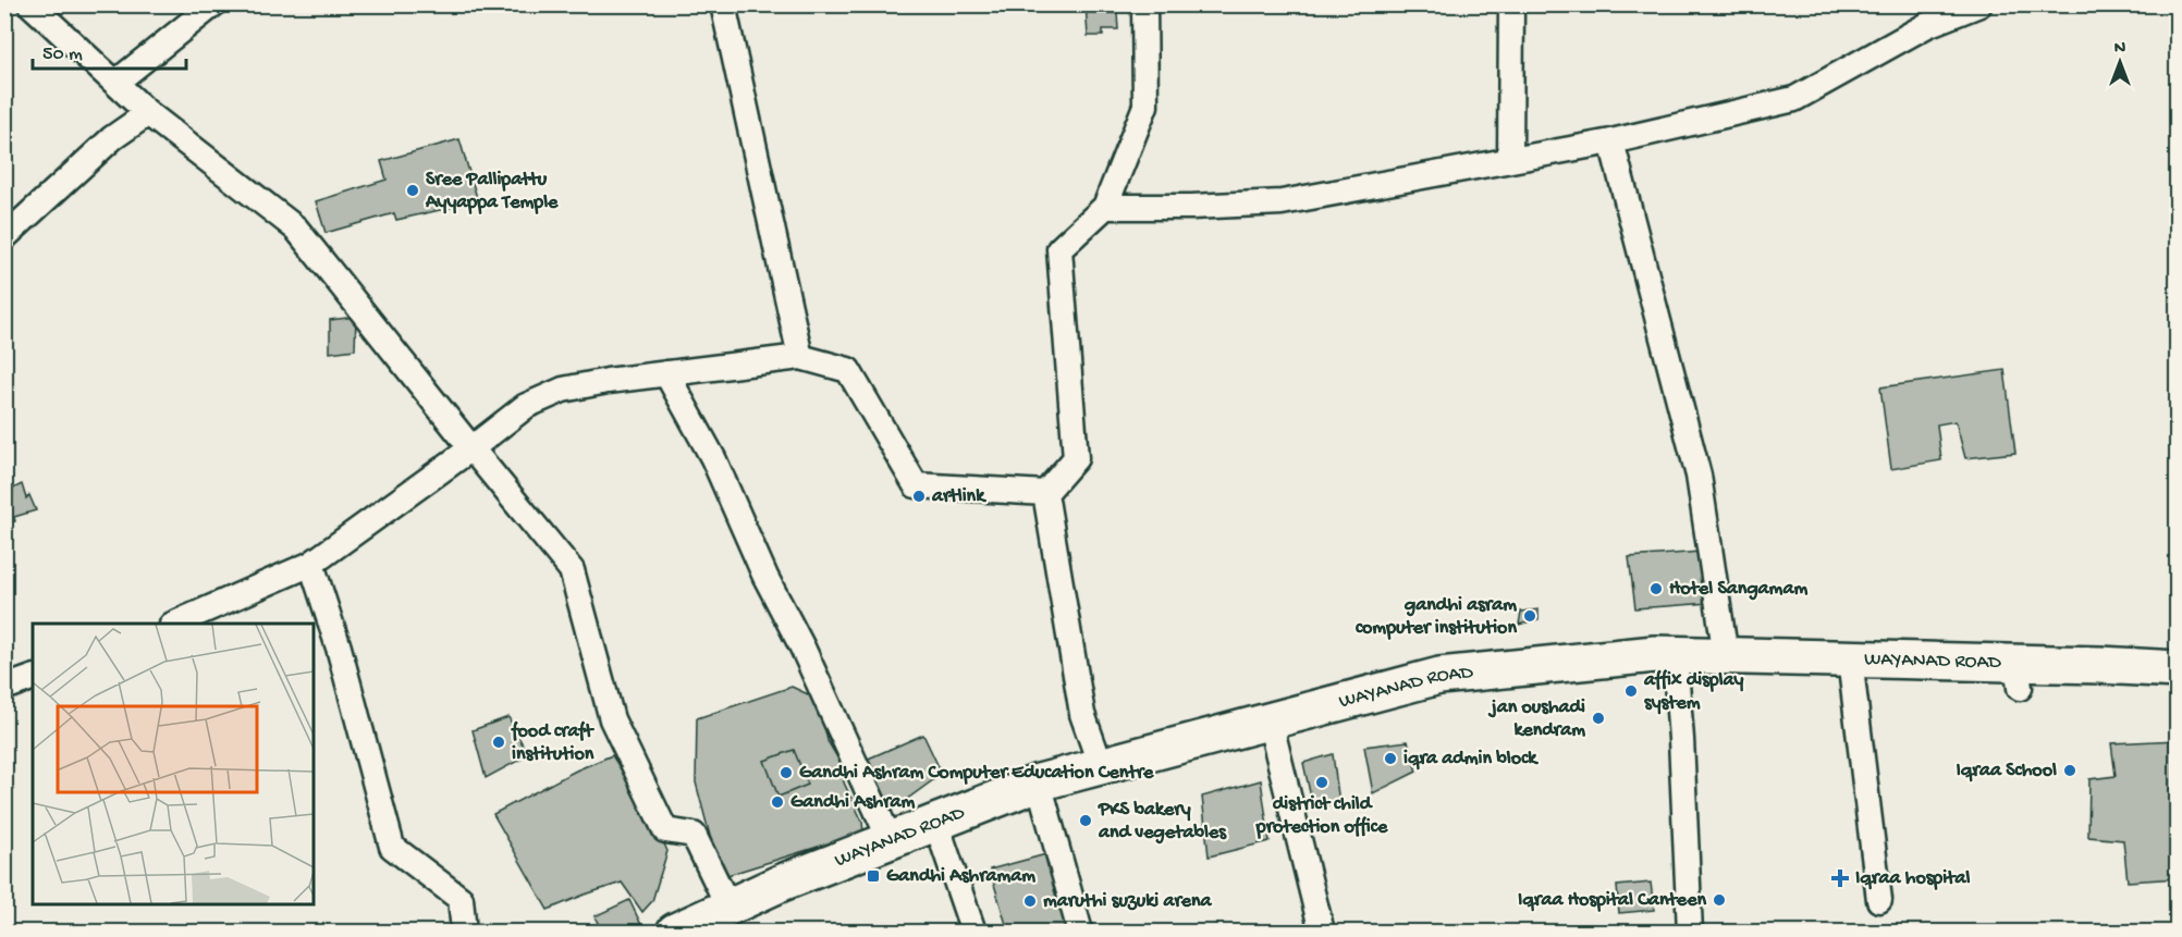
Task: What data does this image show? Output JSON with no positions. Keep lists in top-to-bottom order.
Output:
{
  "streets": {
    "main road": ["WAYANAD ROAD"]
  },
  "places": {
    "other": [
      "Sree Pallipattu Ayyappa Temple",
      "artlink",
      "Hotel Sangamam",
      "gandhi asram computer institution",
      "affix display system",
      "jan oushadi kendram",
      "food craft institution",
      "iqra admin block",
      "Iqraa School",
      "Gandhi Ashram Computer Education Centre",
      "district child protection office",
      "Gandhi Ashram",
      "PKS bakery and vegetables",
      "Iqraa Hospital Canteen",
      "maruthi suzuki arena"
    ],
    "transit": ["Gandhi Ashramam"],
    "health": ["Iqraa hospital"]
  },
  "scale_bar": "50 m",
  "north": "top"
}
